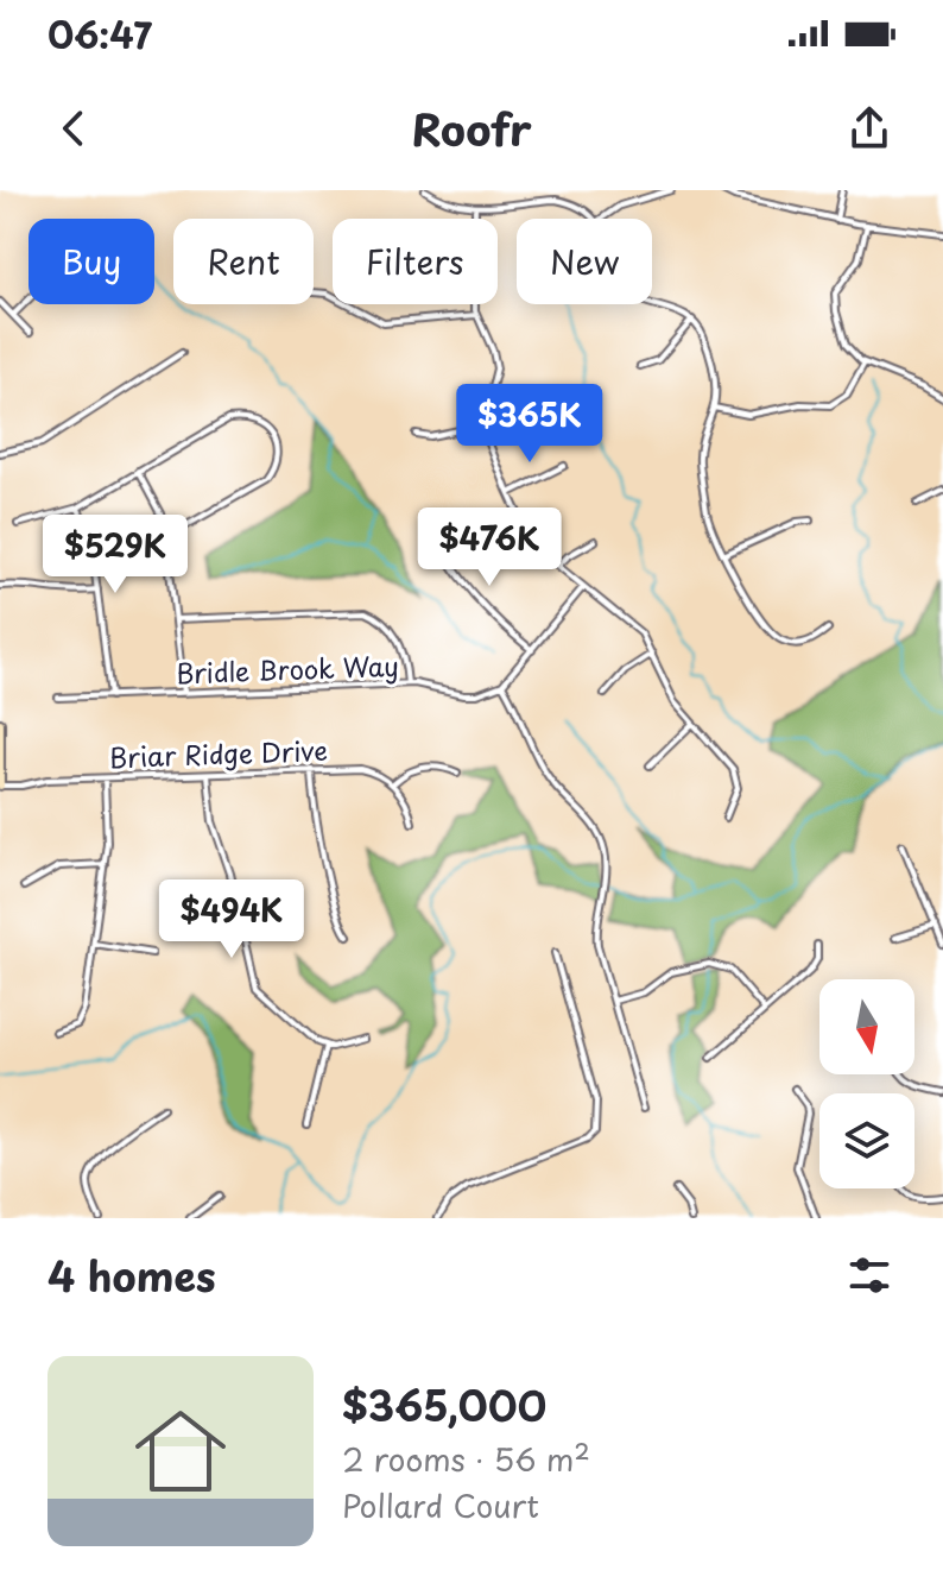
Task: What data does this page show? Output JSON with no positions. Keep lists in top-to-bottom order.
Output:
{
  "streets": {
    "street": ["Bridle Brook Way", "Briar Ridge Drive"]
  },
  "north": "bottom",
  "page": {
    "status": "06:47",
    "header": "Roofr",
    "chip": [
      "Buy",
      "Rent",
      "Filters",
      "New"
    ],
    "price": [
      "$365K",
      "$476K",
      "$529K",
      "$494K"
    ],
    "heading": "4 homes",
    "list": [
      {
        "name": "$365,000",
        "note": "2 rooms · 56 m² · Pollard Court"
      }
    ]
  }
}
